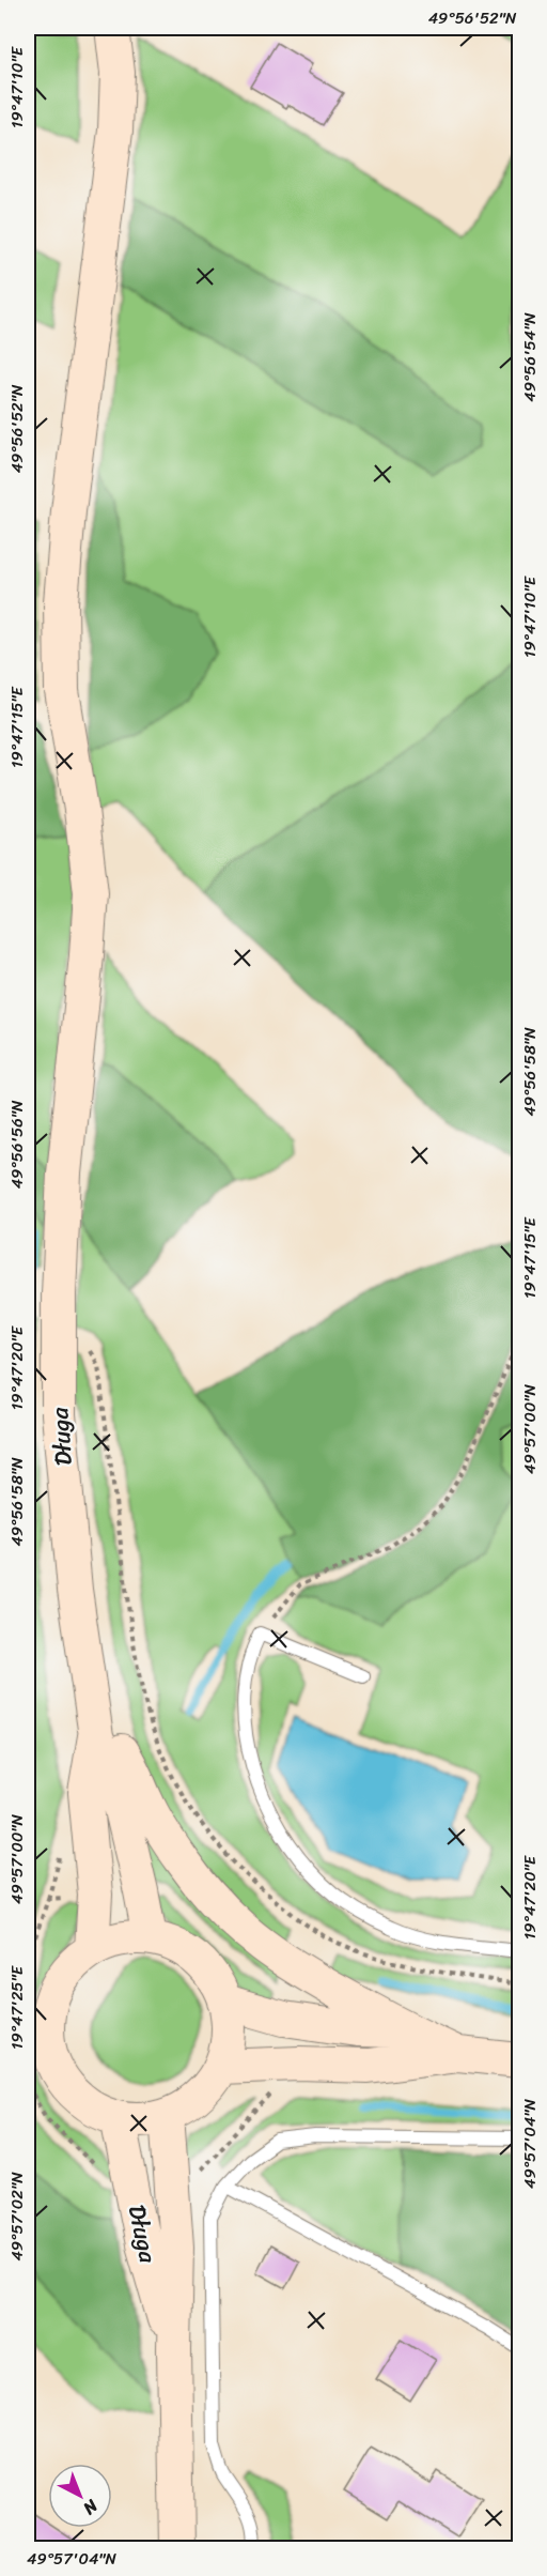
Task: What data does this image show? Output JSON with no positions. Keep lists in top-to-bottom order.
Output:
{
  "streets": {
    "main road": ["Długa"]
  },
  "north": "bottom right",
  "coordinates": [
    "49°56'52\"N",
    "19°47'10\"E",
    "49°56'54\"N",
    "19°47'15\"E",
    "49°56'58\"N",
    "49°56'56\"N",
    "19°47'20\"E",
    "49°57'00\"N",
    "19°47'25\"E",
    "49°57'04\"N",
    "49°57'02\"N"
  ]
}
